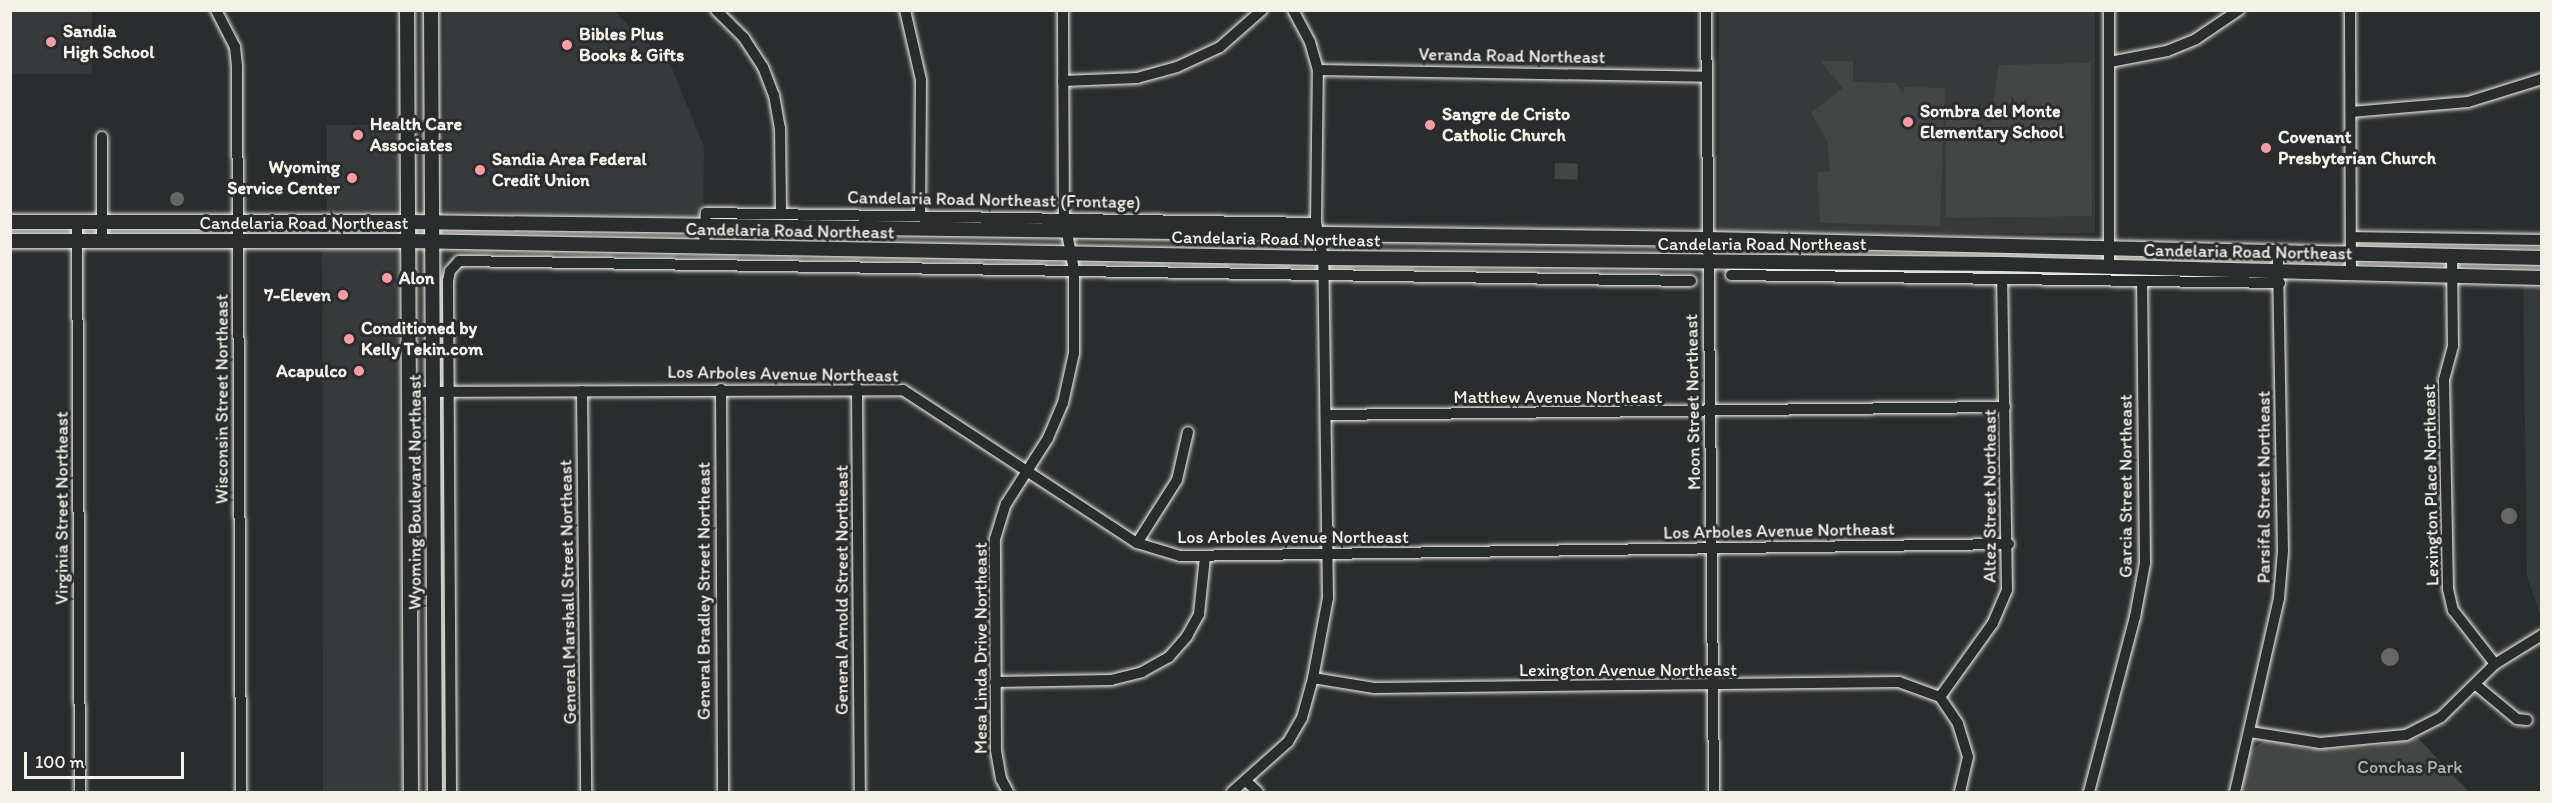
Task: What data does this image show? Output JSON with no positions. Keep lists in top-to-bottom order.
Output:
{
  "streets": {
    "main road": ["Candelaria Road Northeast", "Wyoming Boulevard Northeast"],
    "street": [
      "Veranda Road Northeast",
      "Candelaria Road Northeast (Frontage)",
      "Los Arboles Avenue Northeast",
      "Matthew Avenue Northeast",
      "Wisconsin Street Northeast",
      "Moon Street Northeast",
      "Lexington Place Northeast",
      "Garcia Street Northeast",
      "Parsifal Street Northeast",
      "Altez Street Northeast",
      "Virginia Street Northeast",
      "General Arnold Street Northeast",
      "General Bradley Street Northeast",
      "General Marshall Street Northeast",
      "Mesa Linda Drive Northeast",
      "Lexington Avenue Northeast"
    ]
  },
  "crossings": [
    ["Veranda Road Northeast", "Moon Street Northeast"],
    ["Candelaria Road Northeast (Frontage)", "Candelaria Road Northeast"],
    ["Candelaria Road Northeast (Frontage)", "Mesa Linda Drive Northeast"],
    ["Candelaria Road Northeast", "Wisconsin Street Northeast"],
    ["Candelaria Road Northeast", "Moon Street Northeast"],
    ["Candelaria Road Northeast", "Lexington Place Northeast"],
    ["Candelaria Road Northeast", "Parsifal Street Northeast"],
    ["Candelaria Road Northeast", "Wyoming Boulevard Northeast"],
    ["Candelaria Road Northeast", "Virginia Street Northeast"],
    ["Candelaria Road Northeast", "Mesa Linda Drive Northeast"],
    ["Los Arboles Avenue Northeast", "Moon Street Northeast"],
    ["Los Arboles Avenue Northeast", "Wyoming Boulevard Northeast"],
    ["Los Arboles Avenue Northeast", "Altez Street Northeast"],
    ["Los Arboles Avenue Northeast", "General Arnold Street Northeast"],
    ["Los Arboles Avenue Northeast", "General Bradley Street Northeast"],
    ["Los Arboles Avenue Northeast", "General Marshall Street Northeast"],
    ["Los Arboles Avenue Northeast", "Mesa Linda Drive Northeast"],
    ["Matthew Avenue Northeast", "Moon Street Northeast"],
    ["Matthew Avenue Northeast", "Altez Street Northeast"],
    ["Moon Street Northeast", "Lexington Avenue Northeast"],
    ["Altez Street Northeast", "Lexington Avenue Northeast"]
  ],
  "parks": ["Conchas Park"],
  "places": [
    "Sandia High School",
    "Bibles Plus Books & Gifts",
    "Sombra del Monte Elementary School",
    "Sangre de Cristo Catholic Church",
    "Health Care Associates",
    "Covenant Presbyterian Church",
    "Sandia Area Federal Credit Union",
    "Wyoming Service Center",
    "Alon",
    "7-Eleven",
    "Conditioned by Kelly Tekin.com",
    "Acapulco"
  ],
  "scale_bar": "100 m"
}
